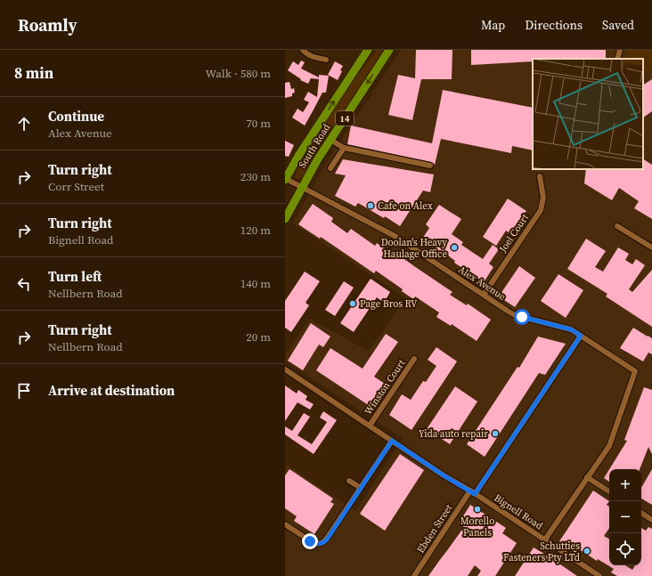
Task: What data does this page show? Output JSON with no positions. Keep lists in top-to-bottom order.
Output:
{
  "streets": {
    "highway": ["14", "South Road"],
    "street": [
      "Joel Court",
      "Alex Avenue",
      "Winston Court",
      "Bignell Road",
      "Ebden Street"
    ]
  },
  "crossings": [
    ["South Road", "Alex Avenue"],
    ["Joel Court", "Alex Avenue"],
    ["Alex Avenue", "Bignell Road"],
    ["Alex Avenue", "Ebden Street"],
    ["Winston Court", "Bignell Road"],
    ["Bignell Road", "Ebden Street"]
  ],
  "places": [
    "Cafe on Alex",
    "Doolan's Heavy Haulage Office",
    "Page Bros RV",
    "Yida auto repair",
    "Morello Panels",
    "Schutties Fasteners Pty LTd"
  ],
  "page": {
    "header": "Roamly",
    "nav": ["Map", "Directions", "Saved"],
    "heading": ["8 min", "Walk · 580 m"],
    "list": [
      ["Continue", "Alex Avenue", "70 m"],
      ["Turn right", "Corr Street", "230 m"],
      ["Turn right", "Bignell Road", "120 m"],
      ["Turn left", "Nellbern Road", "140 m"],
      ["Turn right", "Nellbern Road", "20 m"],
      "Arrive at destination"
    ],
    "map_buttons": ["+", "−"]
  }
}
